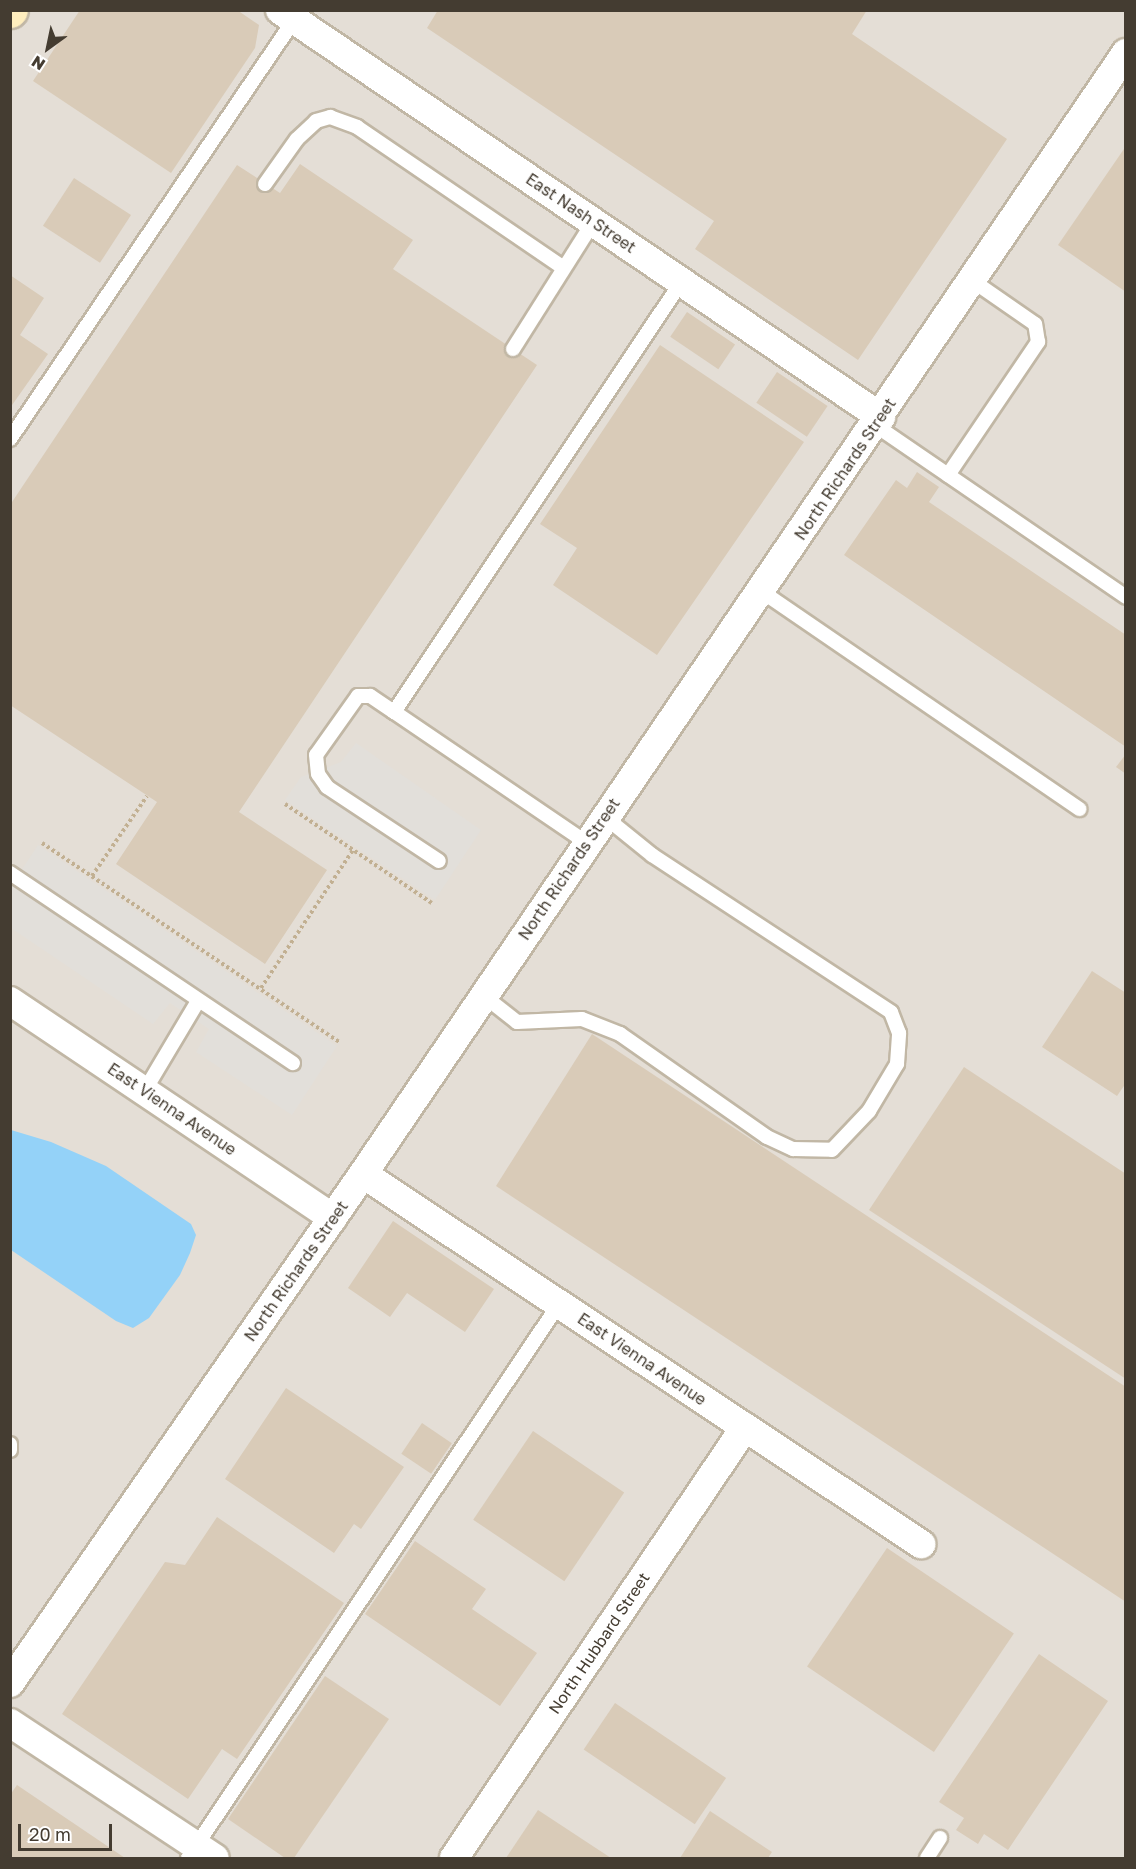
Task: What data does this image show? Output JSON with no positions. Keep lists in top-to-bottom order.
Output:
{
  "streets": {
    "street": [
      "East Nash Street",
      "North Richards Street",
      "East Vienna Avenue",
      "North Hubbard Street"
    ]
  },
  "crossings": [
    ["East Nash Street", "North Richards Street"],
    ["North Richards Street", "East Vienna Avenue"],
    ["East Vienna Avenue", "North Hubbard Street"]
  ],
  "scale_bar": "20 m",
  "north": "bottom left"
}
